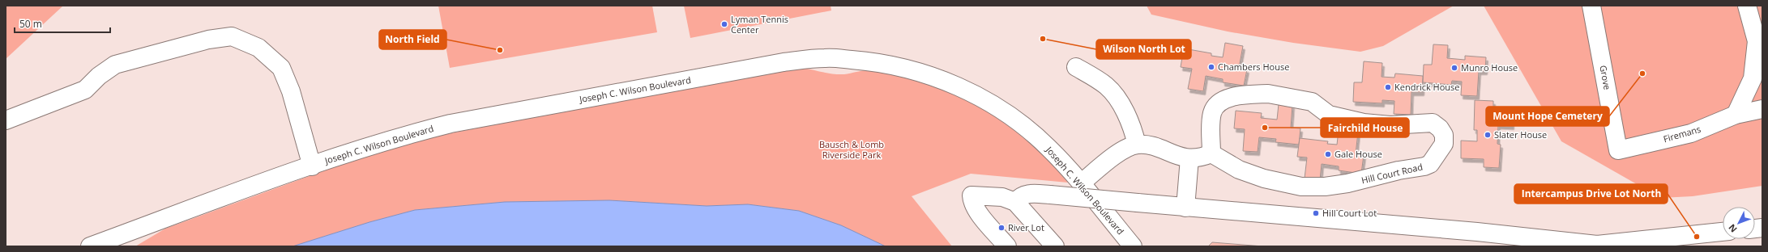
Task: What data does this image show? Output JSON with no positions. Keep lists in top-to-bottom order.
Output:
{
  "streets": {
    "street": [
      "Grove",
      "Joseph C. Wilson Boulevard",
      "Firemans",
      "Hill Court Road"
    ]
  },
  "crossings": [
    ["Grove", "Firemans"]
  ],
  "parks": ["Bausch & Lomb Riverside Park"],
  "places": [
    "Lyman Tennis Center",
    "Wilson North Lot",
    "North Field",
    "Chambers House",
    "Munro House",
    "Mount Hope Cemetery",
    "Kendrick House",
    "Fairchild House",
    "Slater House",
    "Gale House",
    "Hill Court Lot",
    "River Lot",
    "Intercampus Drive Lot North"
  ],
  "scale_bar": "50 m",
  "north": "bottom left"
}
